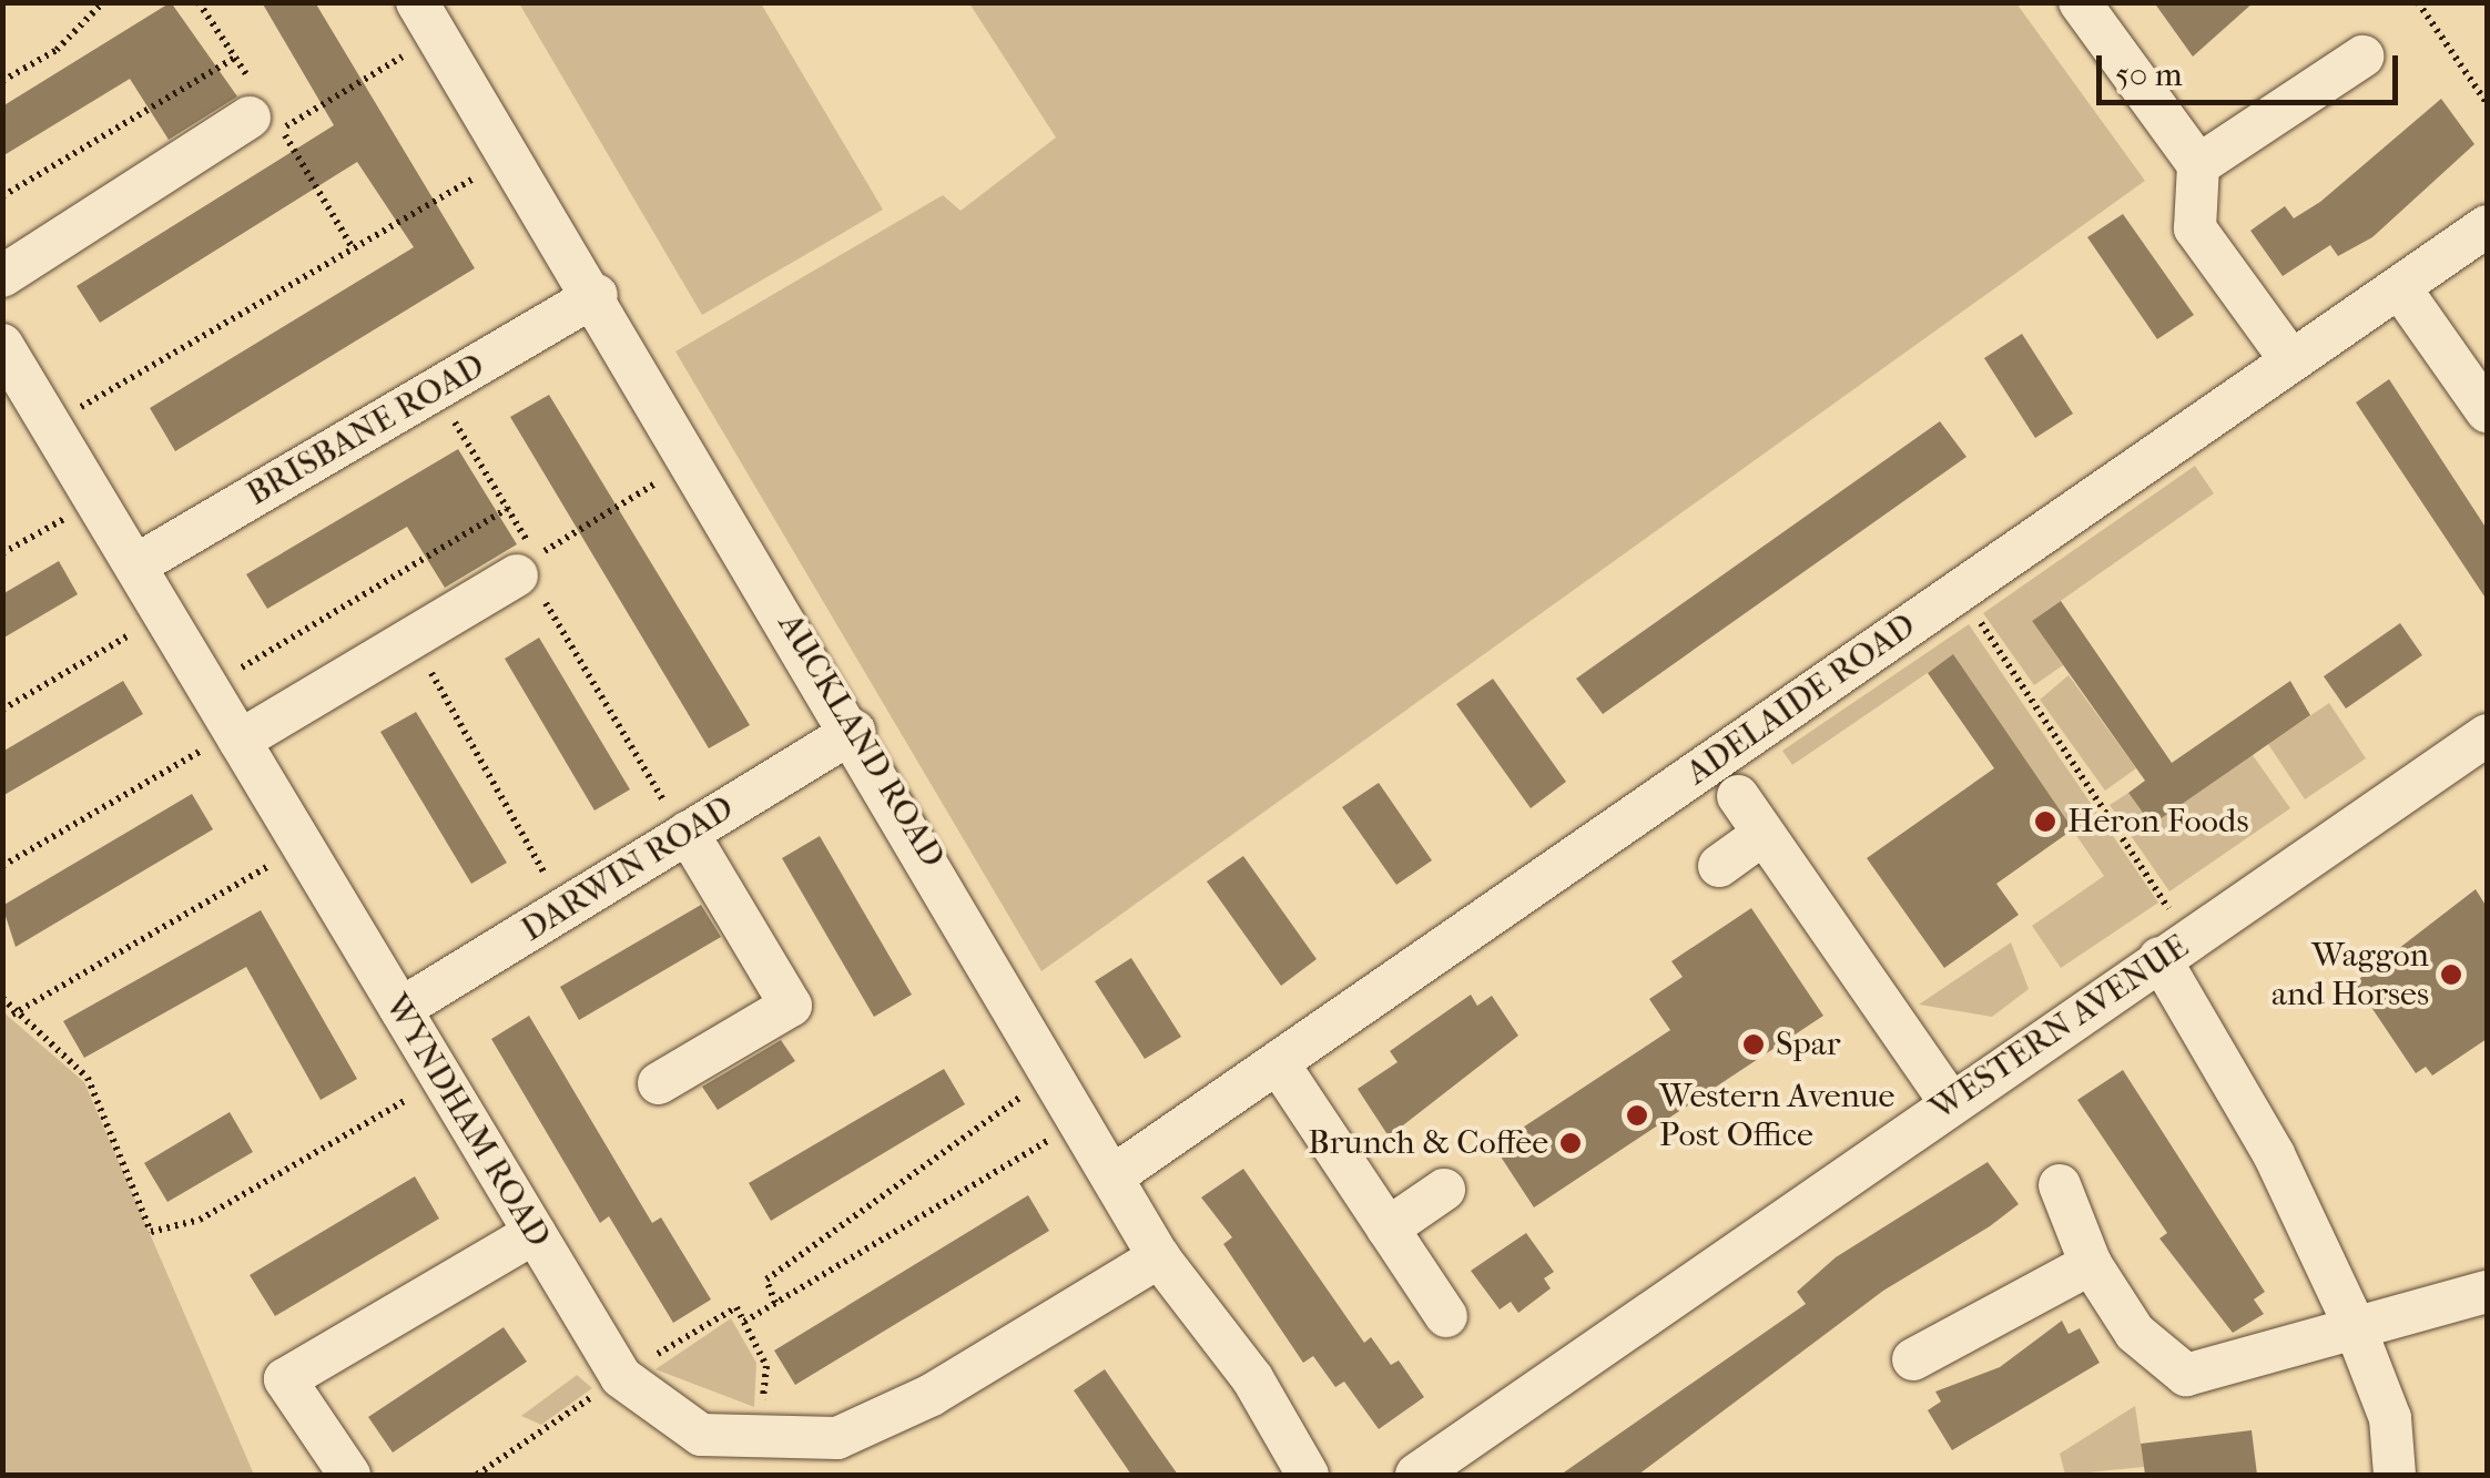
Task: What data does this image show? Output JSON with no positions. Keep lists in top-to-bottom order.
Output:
{
  "streets": {
    "street": [
      "BRISBANE ROAD",
      "ADELAIDE ROAD",
      "AUCKLAND ROAD",
      "DARWIN ROAD",
      "WESTERN AVENUE",
      "WYNDHAM ROAD"
    ]
  },
  "crossings": [
    ["BRISBANE ROAD", "AUCKLAND ROAD"],
    ["BRISBANE ROAD", "WYNDHAM ROAD"],
    ["ADELAIDE ROAD", "AUCKLAND ROAD"],
    ["AUCKLAND ROAD", "DARWIN ROAD"],
    ["AUCKLAND ROAD", "WYNDHAM ROAD"],
    ["DARWIN ROAD", "WYNDHAM ROAD"]
  ],
  "places": [
    "Heron Foods",
    "Waggon and Horses",
    "Spar",
    "Western Avenue Post Office",
    "Brunch & Coffee"
  ],
  "scale_bar": "50 m"
}
